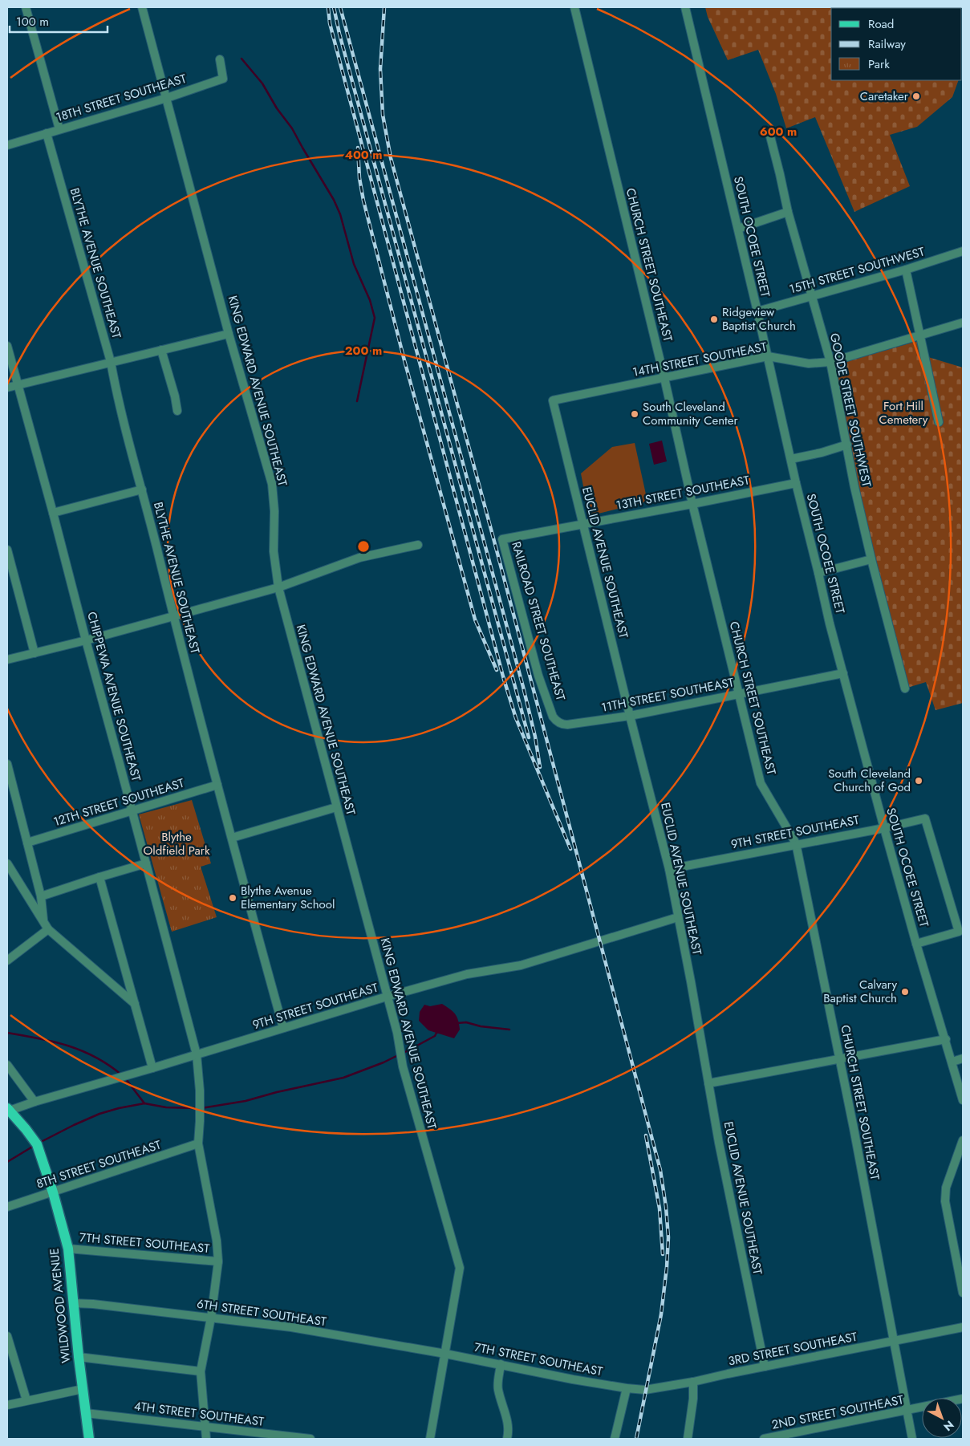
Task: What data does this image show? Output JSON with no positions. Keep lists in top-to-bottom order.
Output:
{
  "streets": {
    "main road": ["WILDWOOD AVENUE"],
    "street": [
      "18TH STREET SOUTHEAST",
      "SOUTH OCOEE STREET",
      "BLYTHE AVENUE SOUTHEAST",
      "CHURCH STREET SOUTHEAST",
      "15TH STREET SOUTHWEST",
      "14TH STREET SOUTHEAST",
      "KING EDWARD AVENUE SOUTHEAST",
      "GOODE STREET SOUTHWEST",
      "13TH STREET SOUTHEAST",
      "EUCLID AVENUE SOUTHEAST",
      "RAILROAD STREET SOUTHEAST",
      "11TH STREET SOUTHEAST",
      "CHIPPEWA AVENUE SOUTHEAST",
      "12TH STREET SOUTHEAST",
      "9TH STREET SOUTHEAST",
      "8TH STREET SOUTHEAST",
      "7TH STREET SOUTHEAST",
      "6TH STREET SOUTHEAST",
      "3RD STREET SOUTHEAST",
      "2ND STREET SOUTHEAST",
      "4TH STREET SOUTHEAST"
    ]
  },
  "crossings": [
    ["18TH STREET SOUTHEAST", "BLYTHE AVENUE SOUTHEAST"],
    ["18TH STREET SOUTHEAST", "KING EDWARD AVENUE SOUTHEAST"],
    ["SOUTH OCOEE STREET", "15TH STREET SOUTHWEST"],
    ["SOUTH OCOEE STREET", "14TH STREET SOUTHEAST"],
    ["SOUTH OCOEE STREET", "13TH STREET SOUTHEAST"],
    ["SOUTH OCOEE STREET", "11TH STREET SOUTHEAST"],
    ["SOUTH OCOEE STREET", "9TH STREET SOUTHEAST"],
    ["BLYTHE AVENUE SOUTHEAST", "12TH STREET SOUTHEAST"],
    ["BLYTHE AVENUE SOUTHEAST", "9TH STREET SOUTHEAST"],
    ["CHURCH STREET SOUTHEAST", "14TH STREET SOUTHEAST"],
    ["CHURCH STREET SOUTHEAST", "13TH STREET SOUTHEAST"],
    ["CHURCH STREET SOUTHEAST", "11TH STREET SOUTHEAST"],
    ["CHURCH STREET SOUTHEAST", "9TH STREET SOUTHEAST"],
    ["CHURCH STREET SOUTHEAST", "3RD STREET SOUTHEAST"],
    ["CHURCH STREET SOUTHEAST", "2ND STREET SOUTHEAST"],
    ["15TH STREET SOUTHWEST", "GOODE STREET SOUTHWEST"],
    ["14TH STREET SOUTHEAST", "GOODE STREET SOUTHWEST"],
    ["14TH STREET SOUTHEAST", "EUCLID AVENUE SOUTHEAST"],
    ["KING EDWARD AVENUE SOUTHEAST", "9TH STREET SOUTHEAST"],
    ["KING EDWARD AVENUE SOUTHEAST", "7TH STREET SOUTHEAST"],
    ["KING EDWARD AVENUE SOUTHEAST", "6TH STREET SOUTHEAST"],
    ["13TH STREET SOUTHEAST", "EUCLID AVENUE SOUTHEAST"],
    ["13TH STREET SOUTHEAST", "RAILROAD STREET SOUTHEAST"],
    ["EUCLID AVENUE SOUTHEAST", "11TH STREET SOUTHEAST"],
    ["EUCLID AVENUE SOUTHEAST", "9TH STREET SOUTHEAST"],
    ["EUCLID AVENUE SOUTHEAST", "3RD STREET SOUTHEAST"],
    ["RAILROAD STREET SOUTHEAST", "11TH STREET SOUTHEAST"],
    ["CHIPPEWA AVENUE SOUTHEAST", "12TH STREET SOUTHEAST"],
    ["CHIPPEWA AVENUE SOUTHEAST", "9TH STREET SOUTHEAST"],
    ["CHIPPEWA AVENUE SOUTHEAST", "8TH STREET SOUTHEAST"],
    ["CHIPPEWA AVENUE SOUTHEAST", "7TH STREET SOUTHEAST"],
    ["CHIPPEWA AVENUE SOUTHEAST", "6TH STREET SOUTHEAST"],
    ["CHIPPEWA AVENUE SOUTHEAST", "4TH STREET SOUTHEAST"],
    ["9TH STREET SOUTHEAST", "WILDWOOD AVENUE"],
    ["8TH STREET SOUTHEAST", "WILDWOOD AVENUE"],
    ["7TH STREET SOUTHEAST", "WILDWOOD AVENUE"],
    ["7TH STREET SOUTHEAST", "6TH STREET SOUTHEAST"],
    ["7TH STREET SOUTHEAST", "3RD STREET SOUTHEAST"],
    ["WILDWOOD AVENUE", "6TH STREET SOUTHEAST"],
    ["WILDWOOD AVENUE", "4TH STREET SOUTHEAST"]
  ],
  "parks": ["Fort Hill Cemetery", "Blythe Oldfield Park"],
  "places": [
    "Caretaker",
    "Ridgeview Baptist Church",
    "South Cleveland Community Center",
    "South Cleveland Church of God",
    "Blythe Avenue Elementary School",
    "Calvary Baptist Church"
  ],
  "legend": ["Road", "Railway", "Park"],
  "scale_bar": "100 m",
  "north": "bottom right",
  "rings": ["600 m", "400 m", "200 m"]
}
